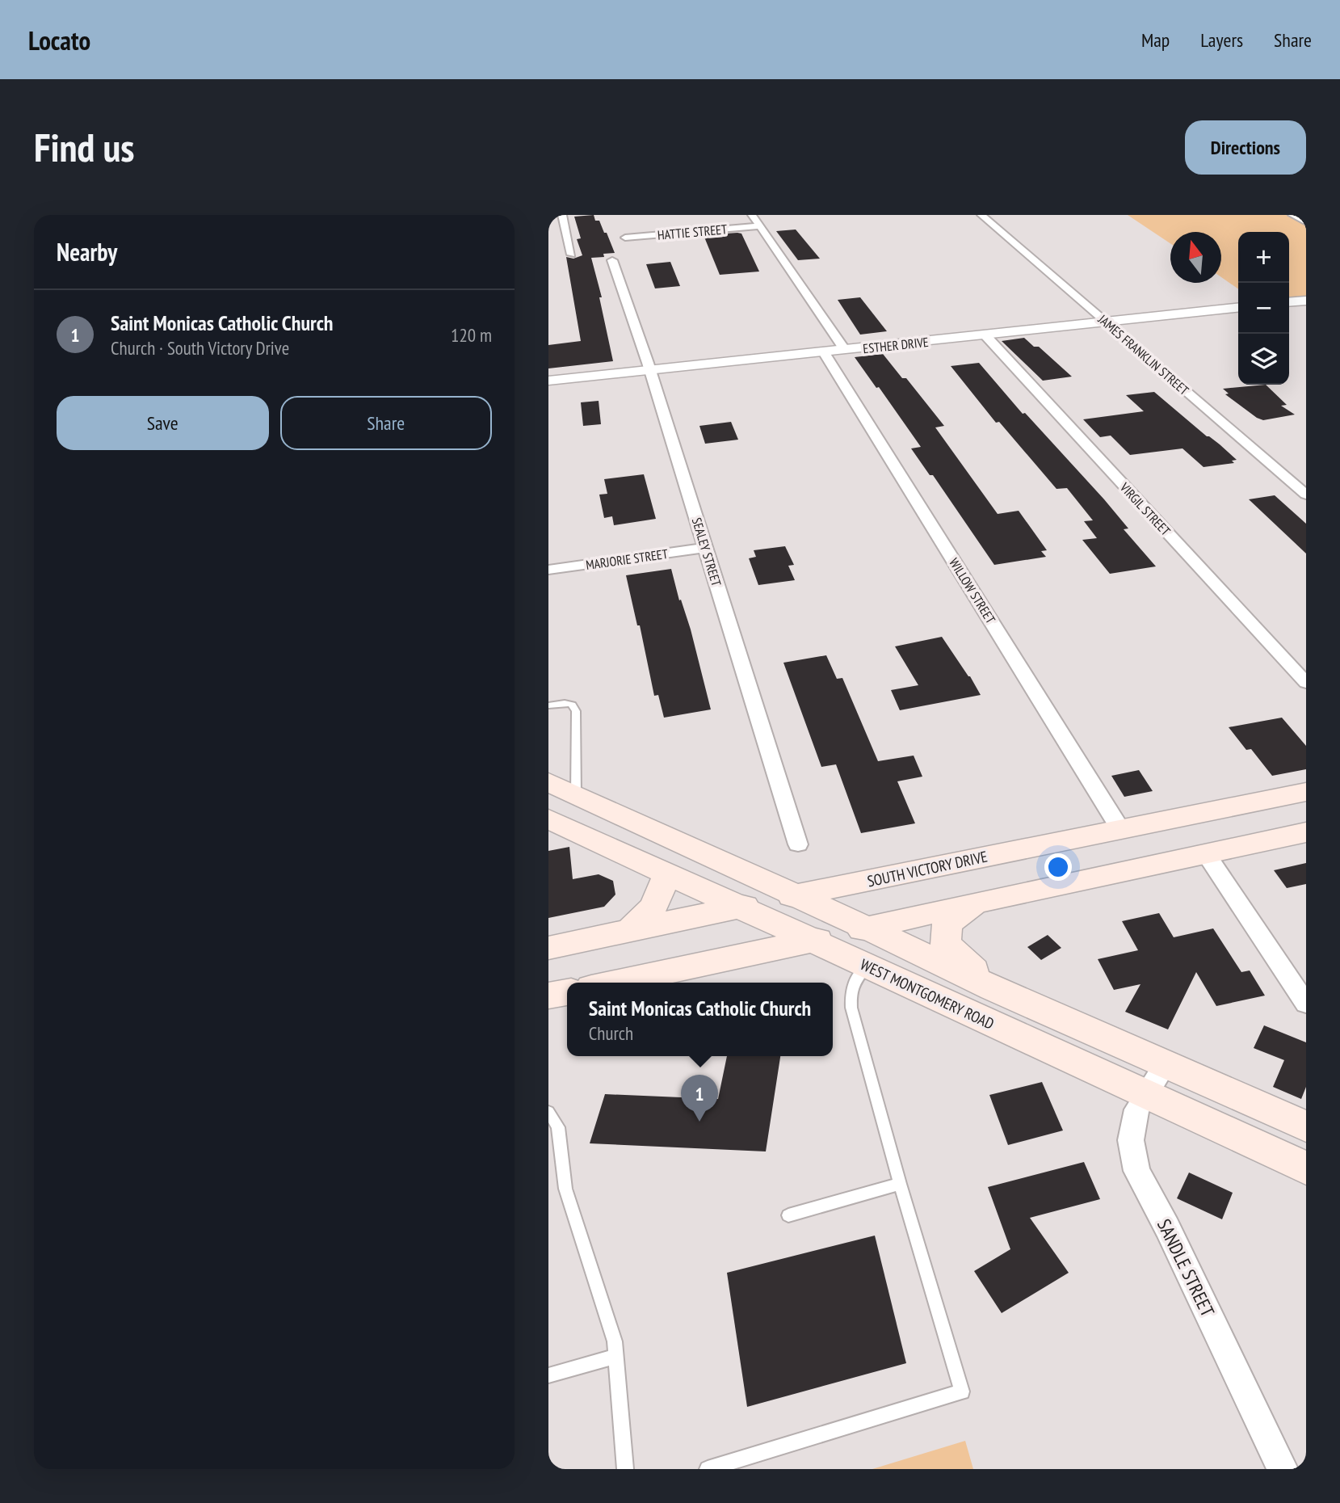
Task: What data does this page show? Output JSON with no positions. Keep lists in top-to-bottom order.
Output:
{
  "streets": {
    "main road": ["SOUTH VICTORY DRIVE", "WEST MONTGOMERY ROAD"],
    "street": [
      "HATTIE STREET",
      "ESTHER DRIVE",
      "JAMES FRANKLIN STREET",
      "VIRGIL STREET",
      "SEALEY STREET",
      "MARJORIE STREET",
      "WILLOW STREET",
      "SANDLE STREET"
    ]
  },
  "crossings": [
    ["ESTHER DRIVE", "JAMES FRANKLIN STREET"],
    ["ESTHER DRIVE", "VIRGIL STREET"],
    ["ESTHER DRIVE", "SEALEY STREET"],
    ["ESTHER DRIVE", "WILLOW STREET"],
    ["SEALEY STREET", "MARJORIE STREET"],
    ["WILLOW STREET", "SOUTH VICTORY DRIVE"],
    ["SOUTH VICTORY DRIVE", "WEST MONTGOMERY ROAD"],
    ["WEST MONTGOMERY ROAD", "SANDLE STREET"]
  ],
  "north": "top",
  "page": {
    "header": "Locato",
    "nav": ["Map", "Layers", "Share"],
    "buttons": [
      "Directions",
      ["Save", "Share"]
    ],
    "title": "Find us",
    "heading": "Nearby",
    "map_buttons": ["+", "−"],
    "list": [
      {
        "mark": "1",
        "name": "Saint Monicas Catholic Church",
        "note": "Church · South Victory Drive",
        "value": "120 m"
      }
    ],
    "popup": ["Saint Monicas Catholic Church", "Church"],
    "pins": "1"
  }
}
